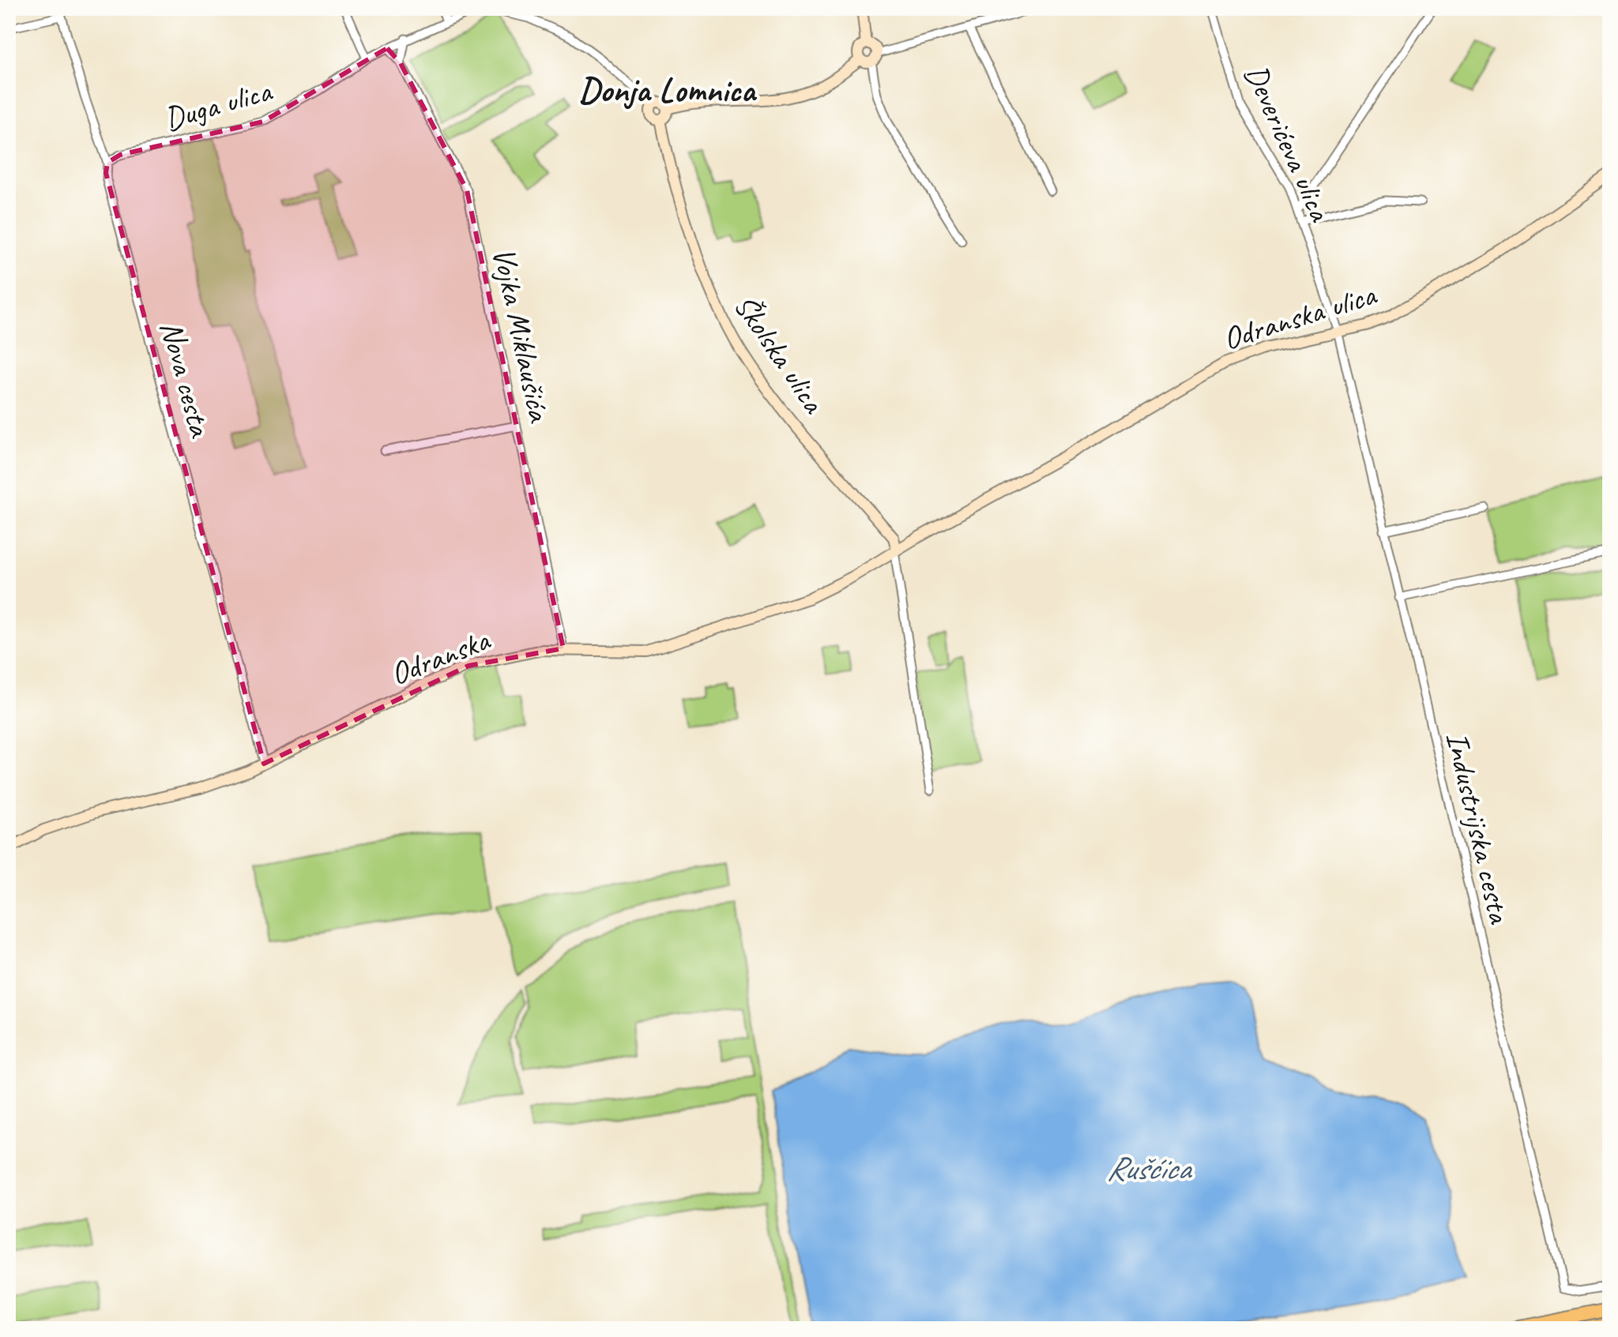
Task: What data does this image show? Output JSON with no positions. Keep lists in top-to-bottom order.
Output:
{
  "streets": {
    "street": [
      "Duga ulica",
      "Deverićeva ulica",
      "Odranska ulica",
      "Vojka Miklaušića",
      "Školska ulica",
      "Nova cesta",
      "Odranska",
      "Industrijska cesta"
    ]
  },
  "crossings": [
    ["Duga ulica", "Vojka Miklaušića"],
    ["Duga ulica", "Školska ulica"],
    ["Duga ulica", "Nova cesta"],
    ["Deverićeva ulica", "Odranska ulica"],
    ["Deverićeva ulica", "Industrijska cesta"],
    ["Odranska ulica", "Školska ulica"],
    ["Odranska ulica", "Odranska"],
    ["Odranska ulica", "Industrijska cesta"],
    ["Vojka Miklaušića", "Odranska"],
    ["Školska ulica", "Odranska"],
    ["Nova cesta", "Odranska"]
  ],
  "districts": ["Donja Lomnica"],
  "water": ["Rušćica"]
}
